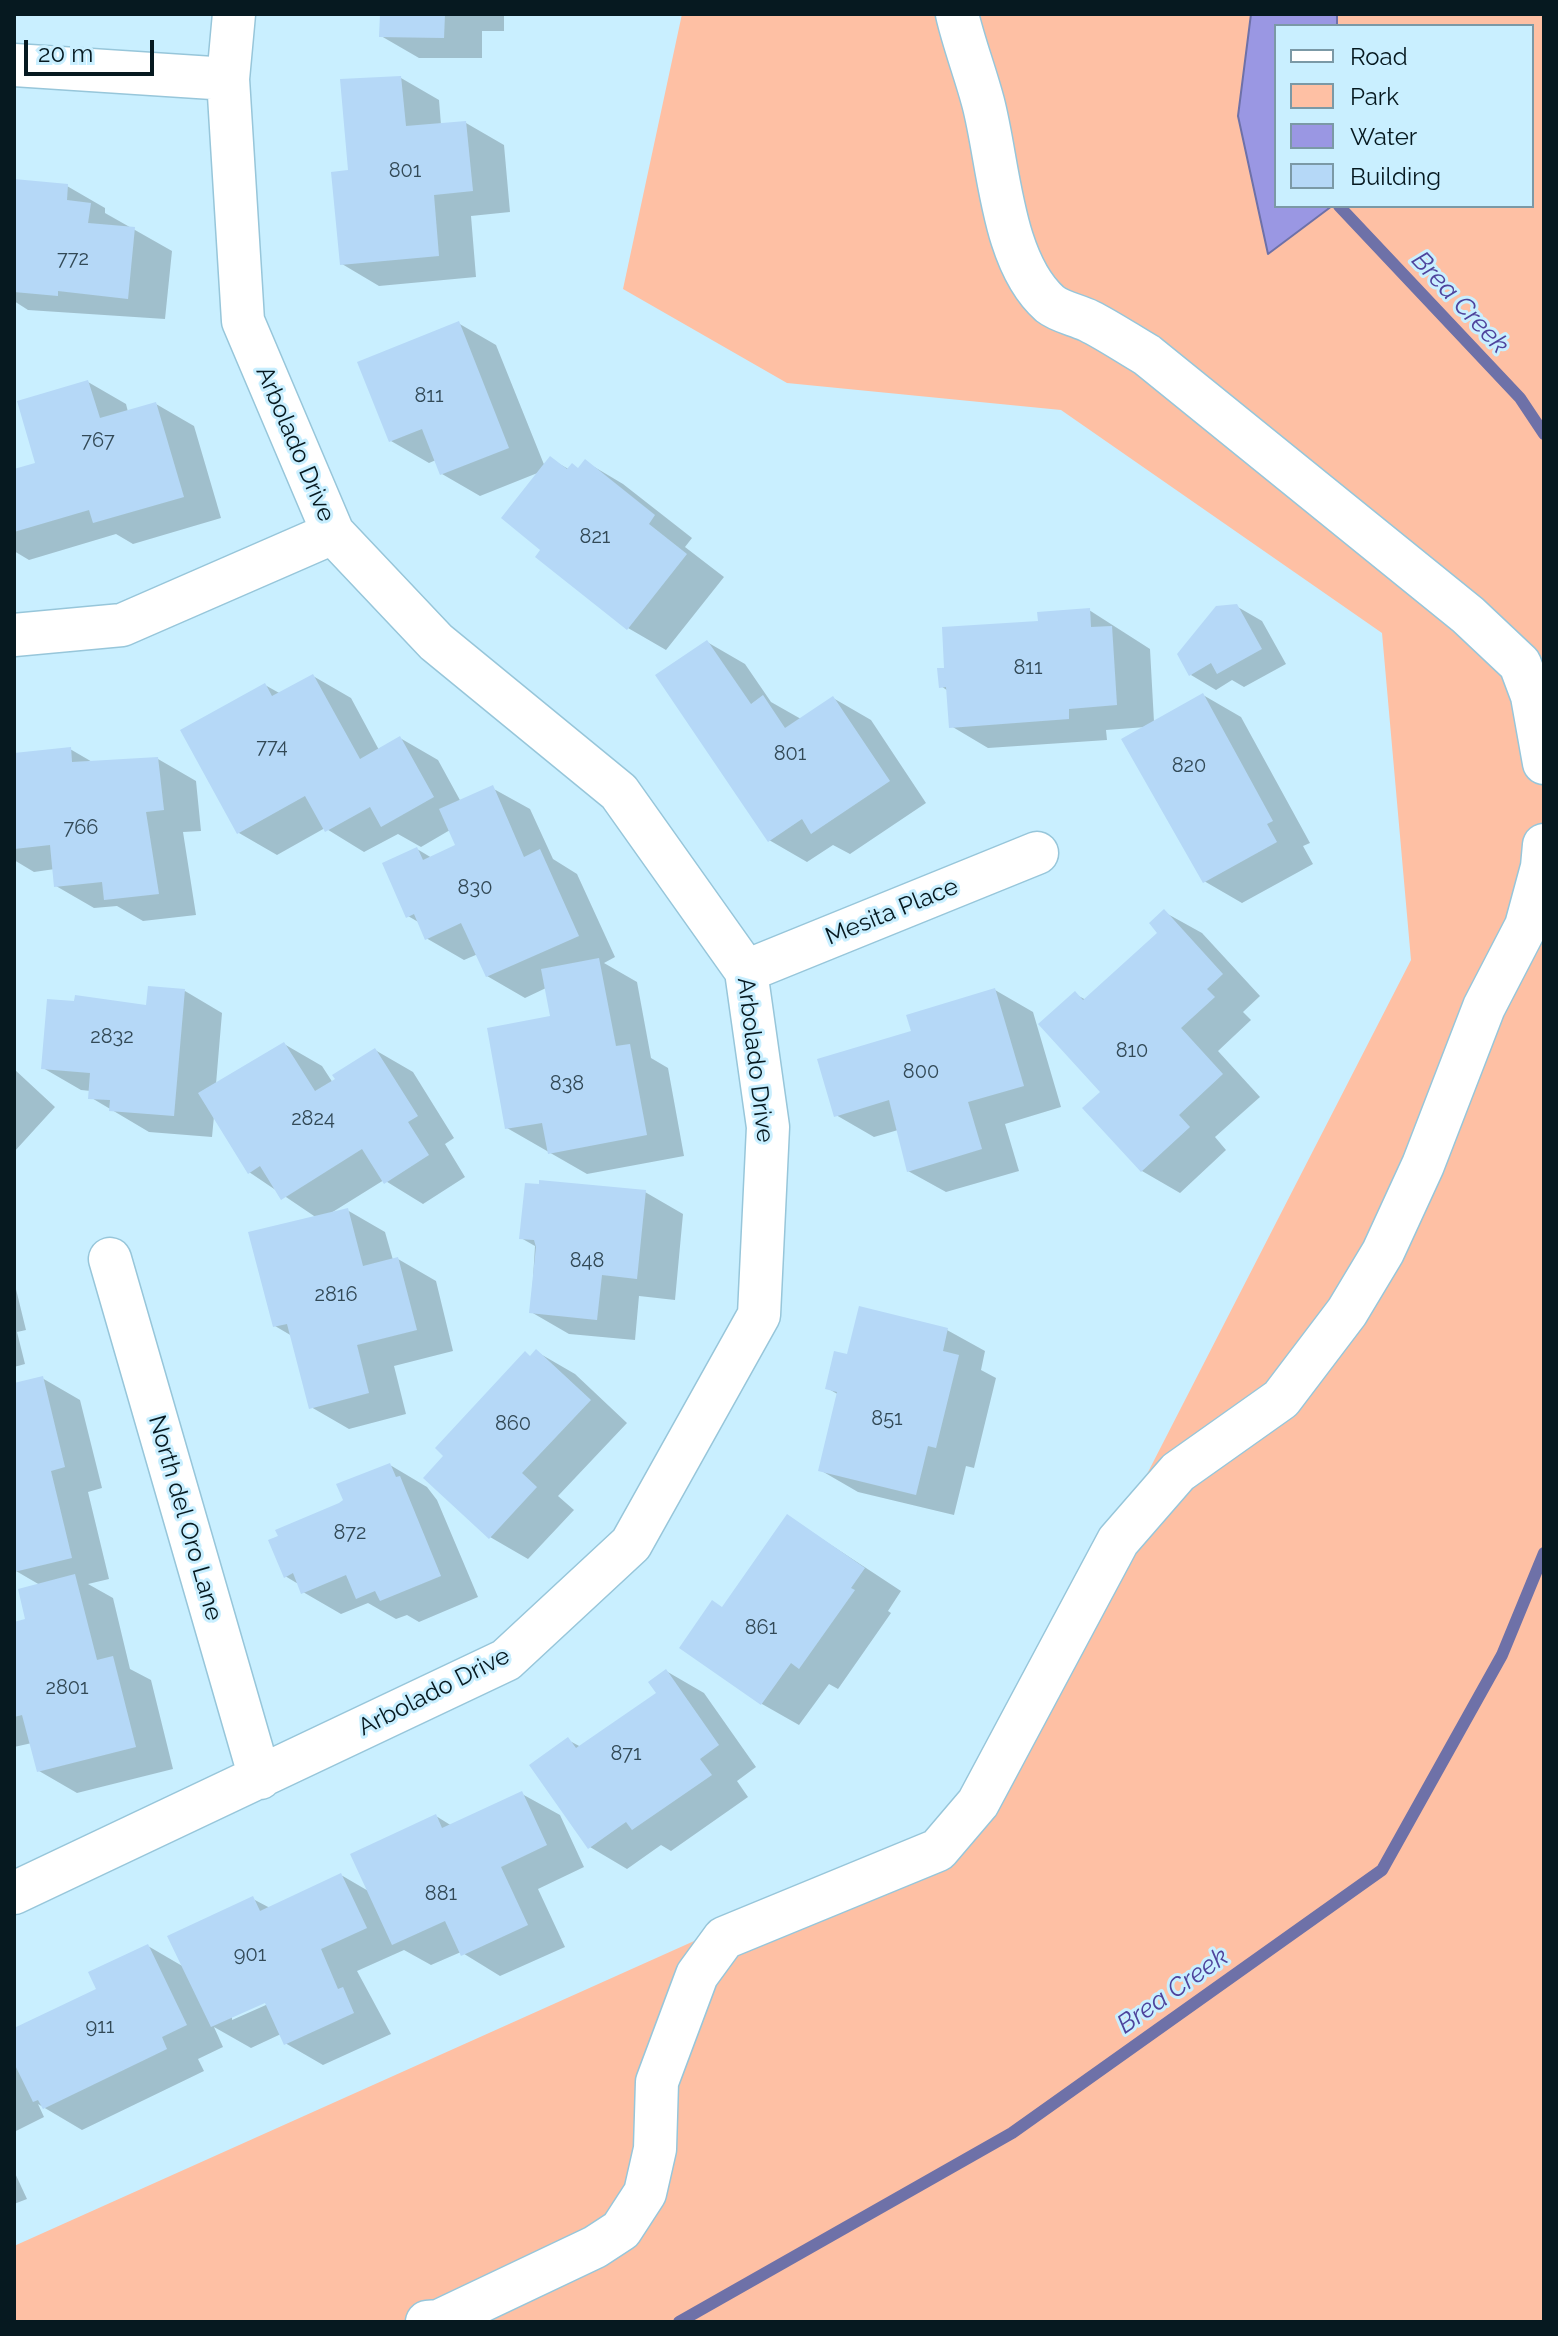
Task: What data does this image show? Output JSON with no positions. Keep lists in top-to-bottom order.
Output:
{
  "streets": {
    "street": ["Arbolado Drive", "Mesita Place", "North del Oro Lane"]
  },
  "crossings": [
    ["Arbolado Drive", "Mesita Place"],
    ["Arbolado Drive", "North del Oro Lane"]
  ],
  "water": ["Brea Creek"],
  "house_numbers": [
    "801",
    "772",
    "811",
    "767",
    "821",
    "811",
    "774",
    "801",
    "820",
    "766",
    "830",
    "2832",
    "810",
    "800",
    "838",
    "2824",
    "848",
    "2816",
    "851",
    "860",
    "872",
    "861",
    "2801",
    "871",
    "881",
    "901",
    "911"
  ],
  "legend": [
    "Road",
    "Park",
    "Water",
    "Building"
  ],
  "scale_bar": "20 m"
}
